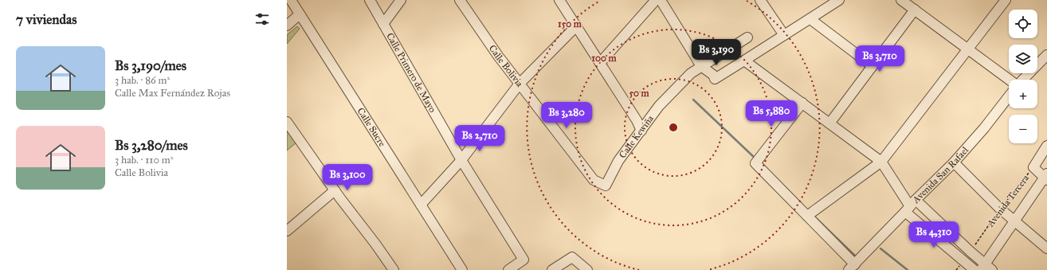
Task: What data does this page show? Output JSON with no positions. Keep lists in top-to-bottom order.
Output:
{
  "streets": {
    "street": [
      "Calle Bolivia",
      "Calle Primero de Mayo",
      "Calle Sucre",
      "Calle Kewiña",
      "Avenida San Rafael",
      "Avenida Tercera"
    ]
  },
  "crossings": [
    ["Calle Bolivia", "Calle Kewiña"]
  ],
  "page": {
    "heading": "7 viviendas",
    "map_buttons": ["+", "−"],
    "list": [
      {
        "name": "Bs 3,190/mes",
        "note": "3 hab. · 86 m² · Calle Max Fernández Rojas"
      },
      {
        "name": "Bs 3,280/mes",
        "note": "3 hab. · 110 m² · Calle Bolivia"
      }
    ],
    "price": [
      "Bs 3,190",
      "Bs 3,710",
      "Bs 5,880",
      "Bs 3,280",
      "Bs 2,710",
      "Bs 3,100",
      "Bs 4,310"
    ]
  },
  "rings": ["150 m", "100 m", "50 m"]
}
